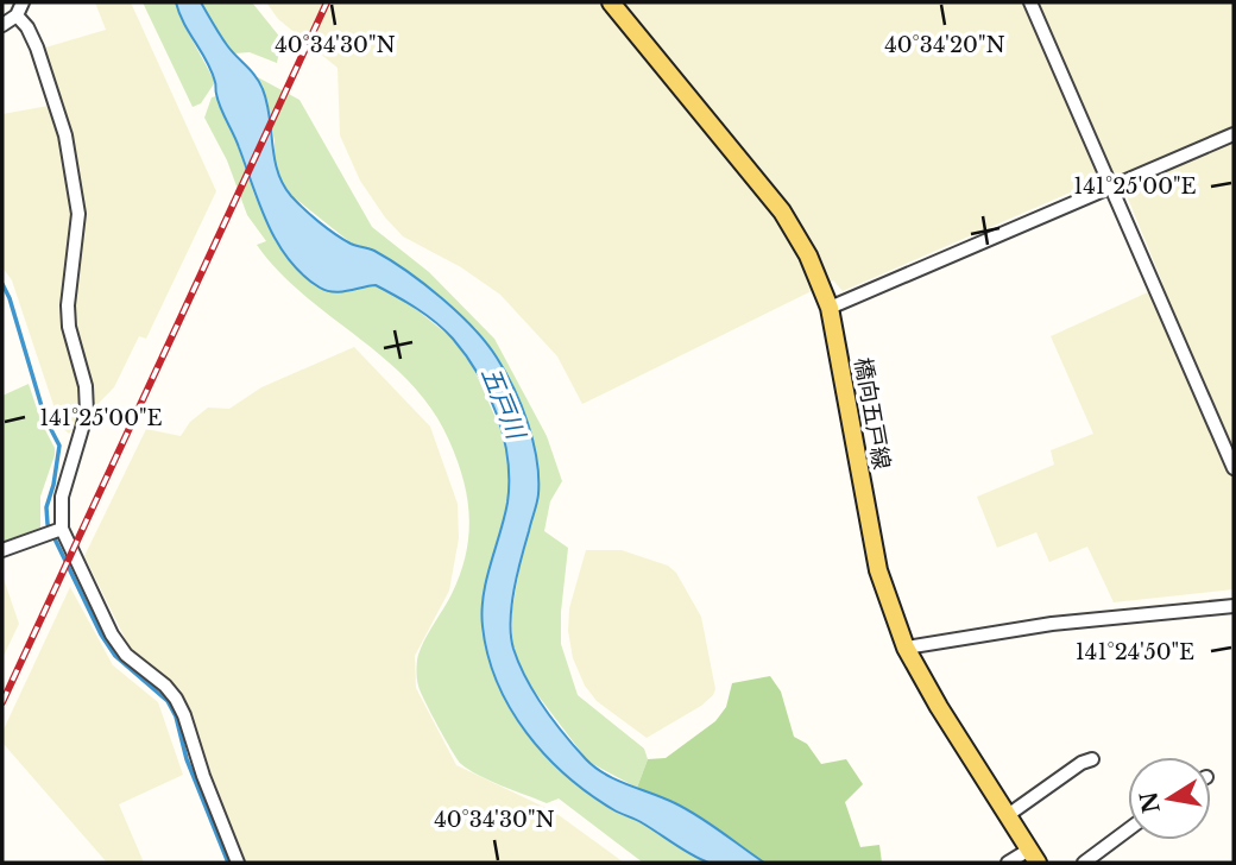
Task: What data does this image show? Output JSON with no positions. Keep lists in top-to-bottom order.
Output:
{
  "streets": {
    "main road": ["橋向五戸線"]
  },
  "water": ["五戸川"],
  "north": "left",
  "coordinates": [
    "40°34'30\"N",
    "40°34'20\"N",
    "141°25'00\"E",
    "141°24'50\"E"
  ]
}
